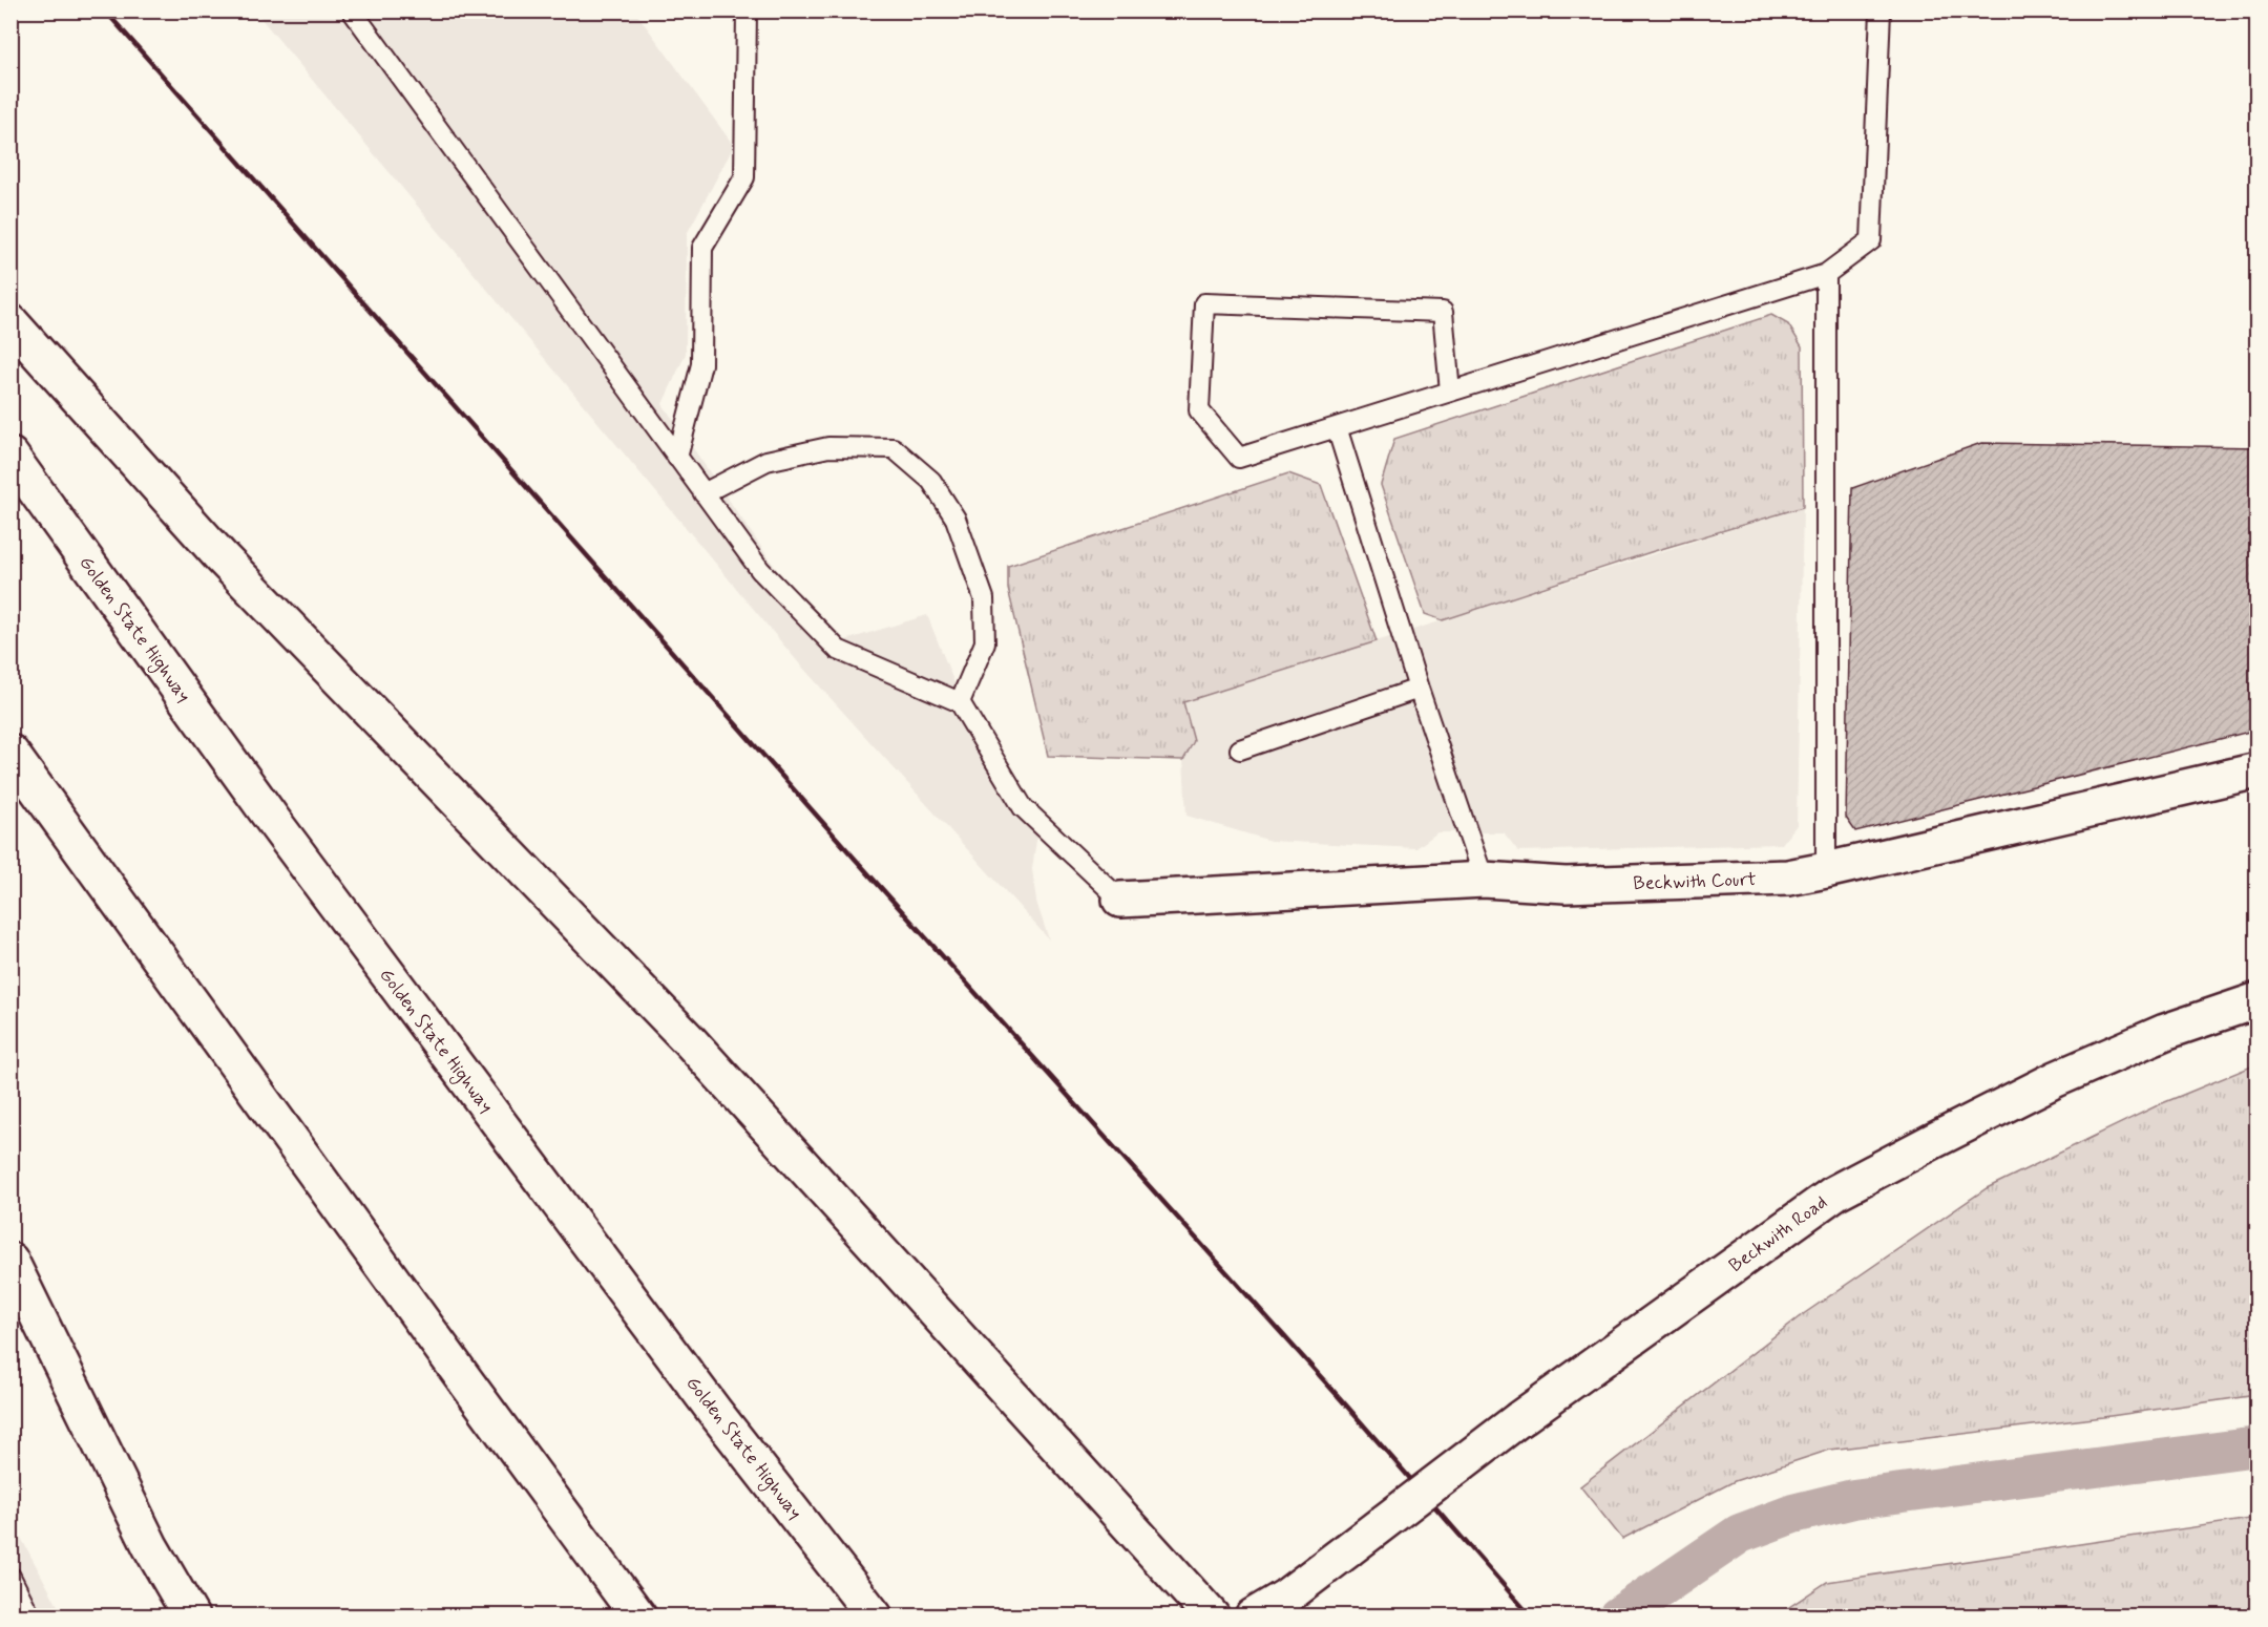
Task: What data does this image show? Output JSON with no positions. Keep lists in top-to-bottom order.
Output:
{
  "streets": {
    "main road": ["Golden State Highway", "Beckwith Court", "Beckwith Road"]
  }
}
